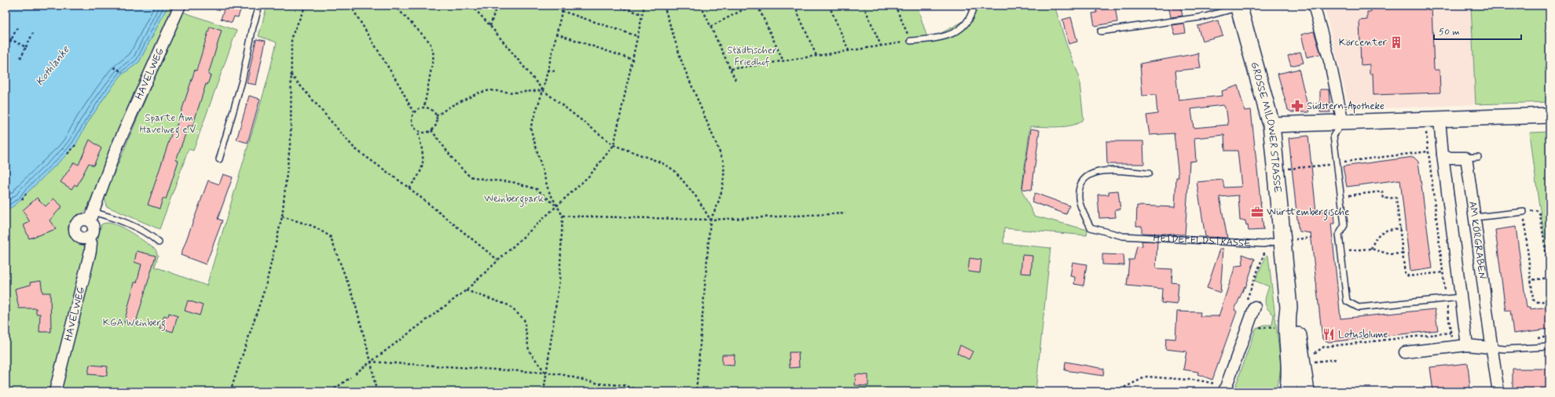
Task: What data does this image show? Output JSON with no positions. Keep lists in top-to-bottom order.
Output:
{
  "streets": {
    "main road": ["GROSSE MILOWER STRASSE"],
    "street": ["HAVELWEG", "AM KÖRGRABEN"],
    "lane": ["HEIDEFELDSTRASSE"]
  },
  "crossings": [
    ["GROSSE MILOWER STRASSE", "HEIDEFELDSTRASSE"]
  ],
  "water": ["Kothlanke"],
  "parks": [
    "Städtischer Friedhof",
    "Sparte Am Havelweg e.V.",
    "Weinbergpark",
    "KGA Weinberg"
  ],
  "places": {
    "building": ["Körcenter"],
    "pharmacy": ["Südstern-Apotheke"],
    "office": ["Württembergische"],
    "restaurant": ["Lotusblume"]
  },
  "scale_bar": "50 m"
}
